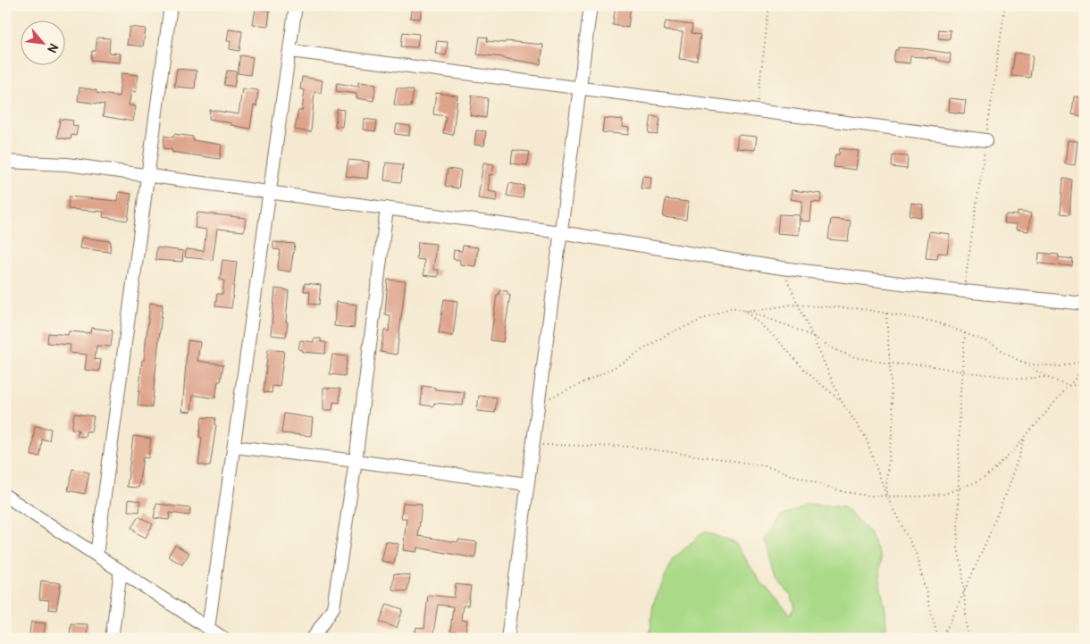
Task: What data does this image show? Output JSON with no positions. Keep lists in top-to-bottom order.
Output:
{
  "north": "bottom right"
}
